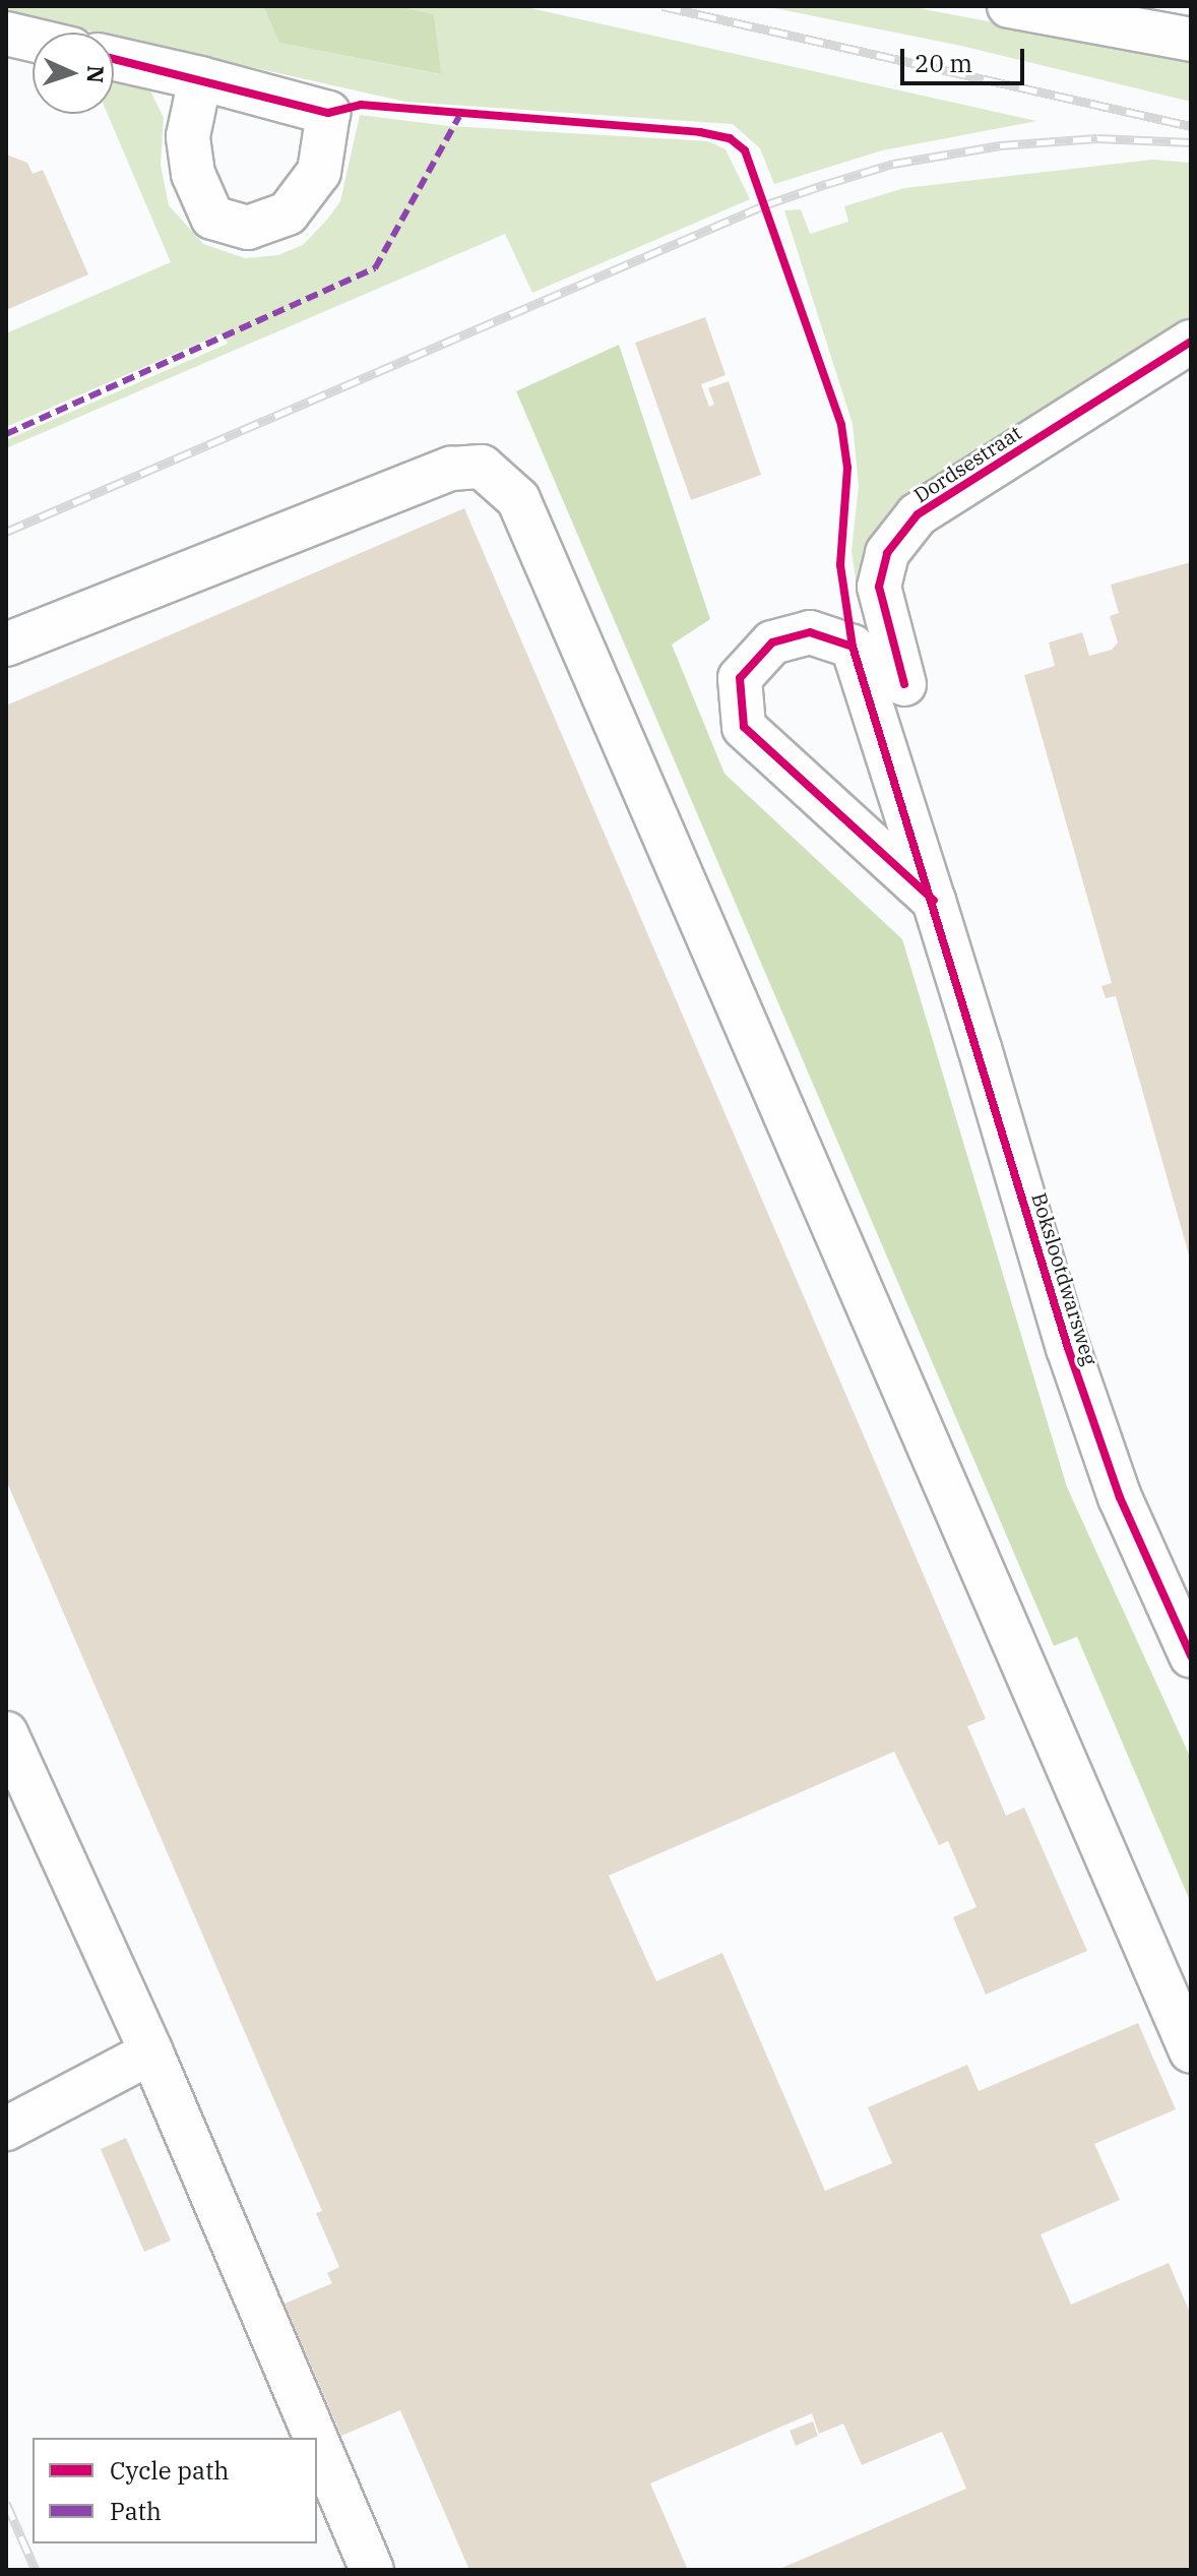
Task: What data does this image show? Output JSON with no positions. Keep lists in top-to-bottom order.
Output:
{
  "streets": {
    "street": ["Dordsestraat", "Bokslootdwarsweg"]
  },
  "legend": ["Cycle path", "Path"],
  "scale_bar": "20 m",
  "north": "right"
}
